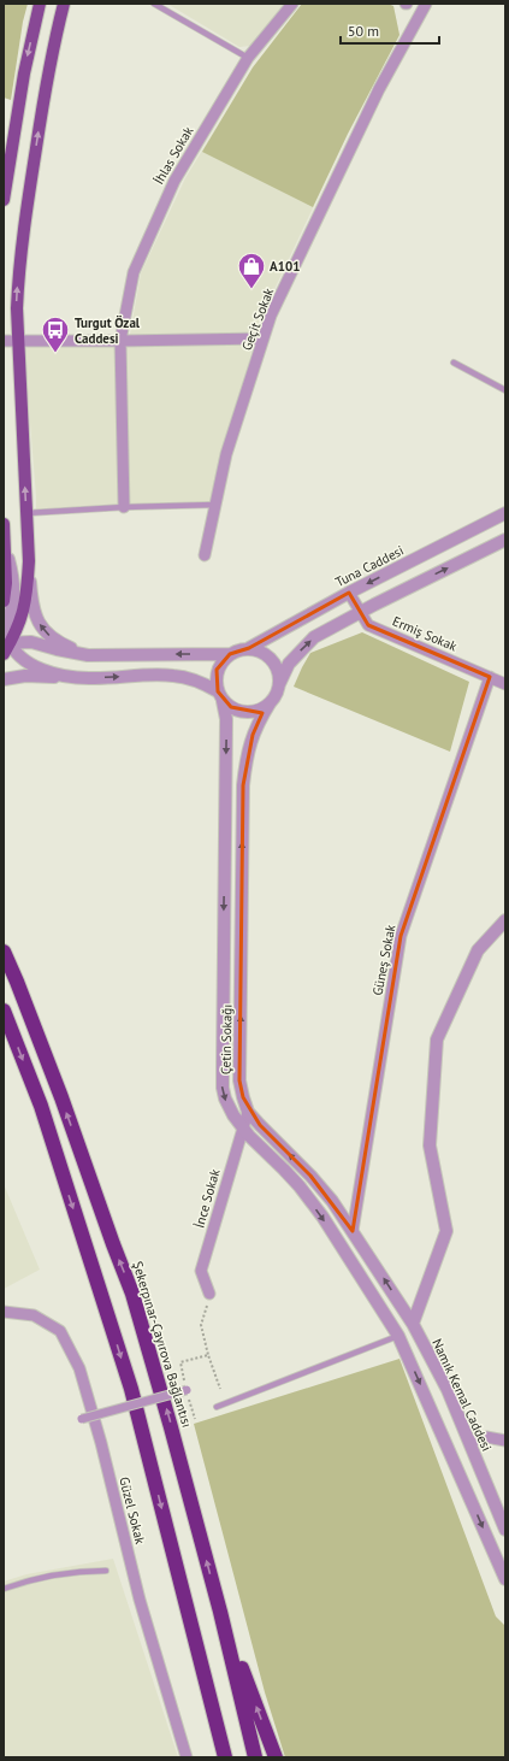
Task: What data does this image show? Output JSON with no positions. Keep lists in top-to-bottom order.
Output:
{
  "streets": {
    "highway": ["Şekerpınar-Çayırova Bağlantısı"],
    "street": [
      "İhlas Sokak",
      "Geçit Sokak",
      "Tuna Caddesi",
      "Ermiş Sokak",
      "Güneş Sokak",
      "Çetin Sokağı",
      "İnce Sokak",
      "Namık Kemal Caddesi",
      "Güzel Sokak"
    ]
  },
  "crossings": [
    ["Tuna Caddesi", "Ermiş Sokak"],
    ["Tuna Caddesi", "Çetin Sokağı"],
    ["Ermiş Sokak", "Güneş Sokak"],
    ["Güneş Sokak", "Çetin Sokağı"],
    ["Çetin Sokağı", "İnce Sokak"],
    ["Çetin Sokağı", "Namık Kemal Caddesi"]
  ],
  "places": {
    "shop": ["A101"],
    "bus stop": ["Turgut Özal Caddesi"]
  },
  "scale_bar": "50 m"
}
